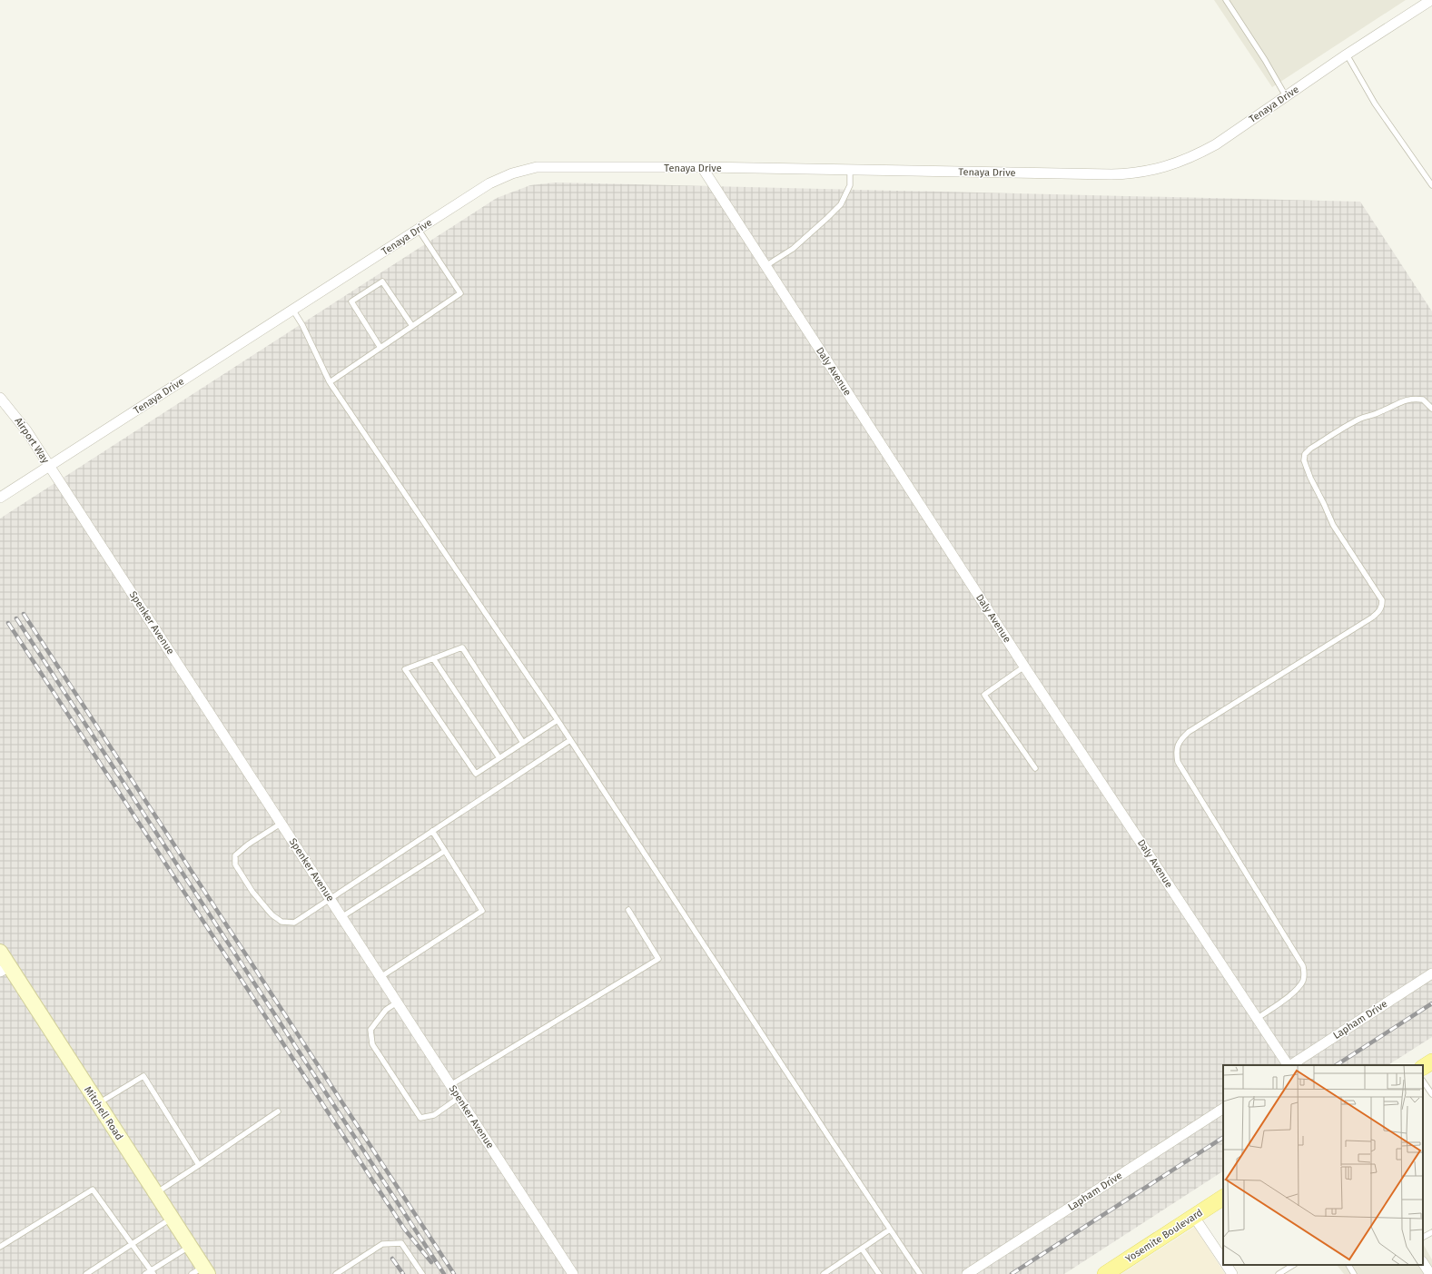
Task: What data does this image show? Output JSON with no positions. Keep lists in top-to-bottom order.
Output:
{
  "streets": {
    "main road": ["Mitchell Road", "Yosemite Boulevard"],
    "street": [
      "Tenaya Drive",
      "Daly Avenue",
      "Airport Way",
      "Spenker Avenue",
      "Lapham Drive"
    ]
  },
  "crossings": [
    ["Tenaya Drive", "Daly Avenue"],
    ["Tenaya Drive", "Airport Way"],
    ["Tenaya Drive", "Spenker Avenue"],
    ["Airport Way", "Spenker Avenue"]
  ]
}
